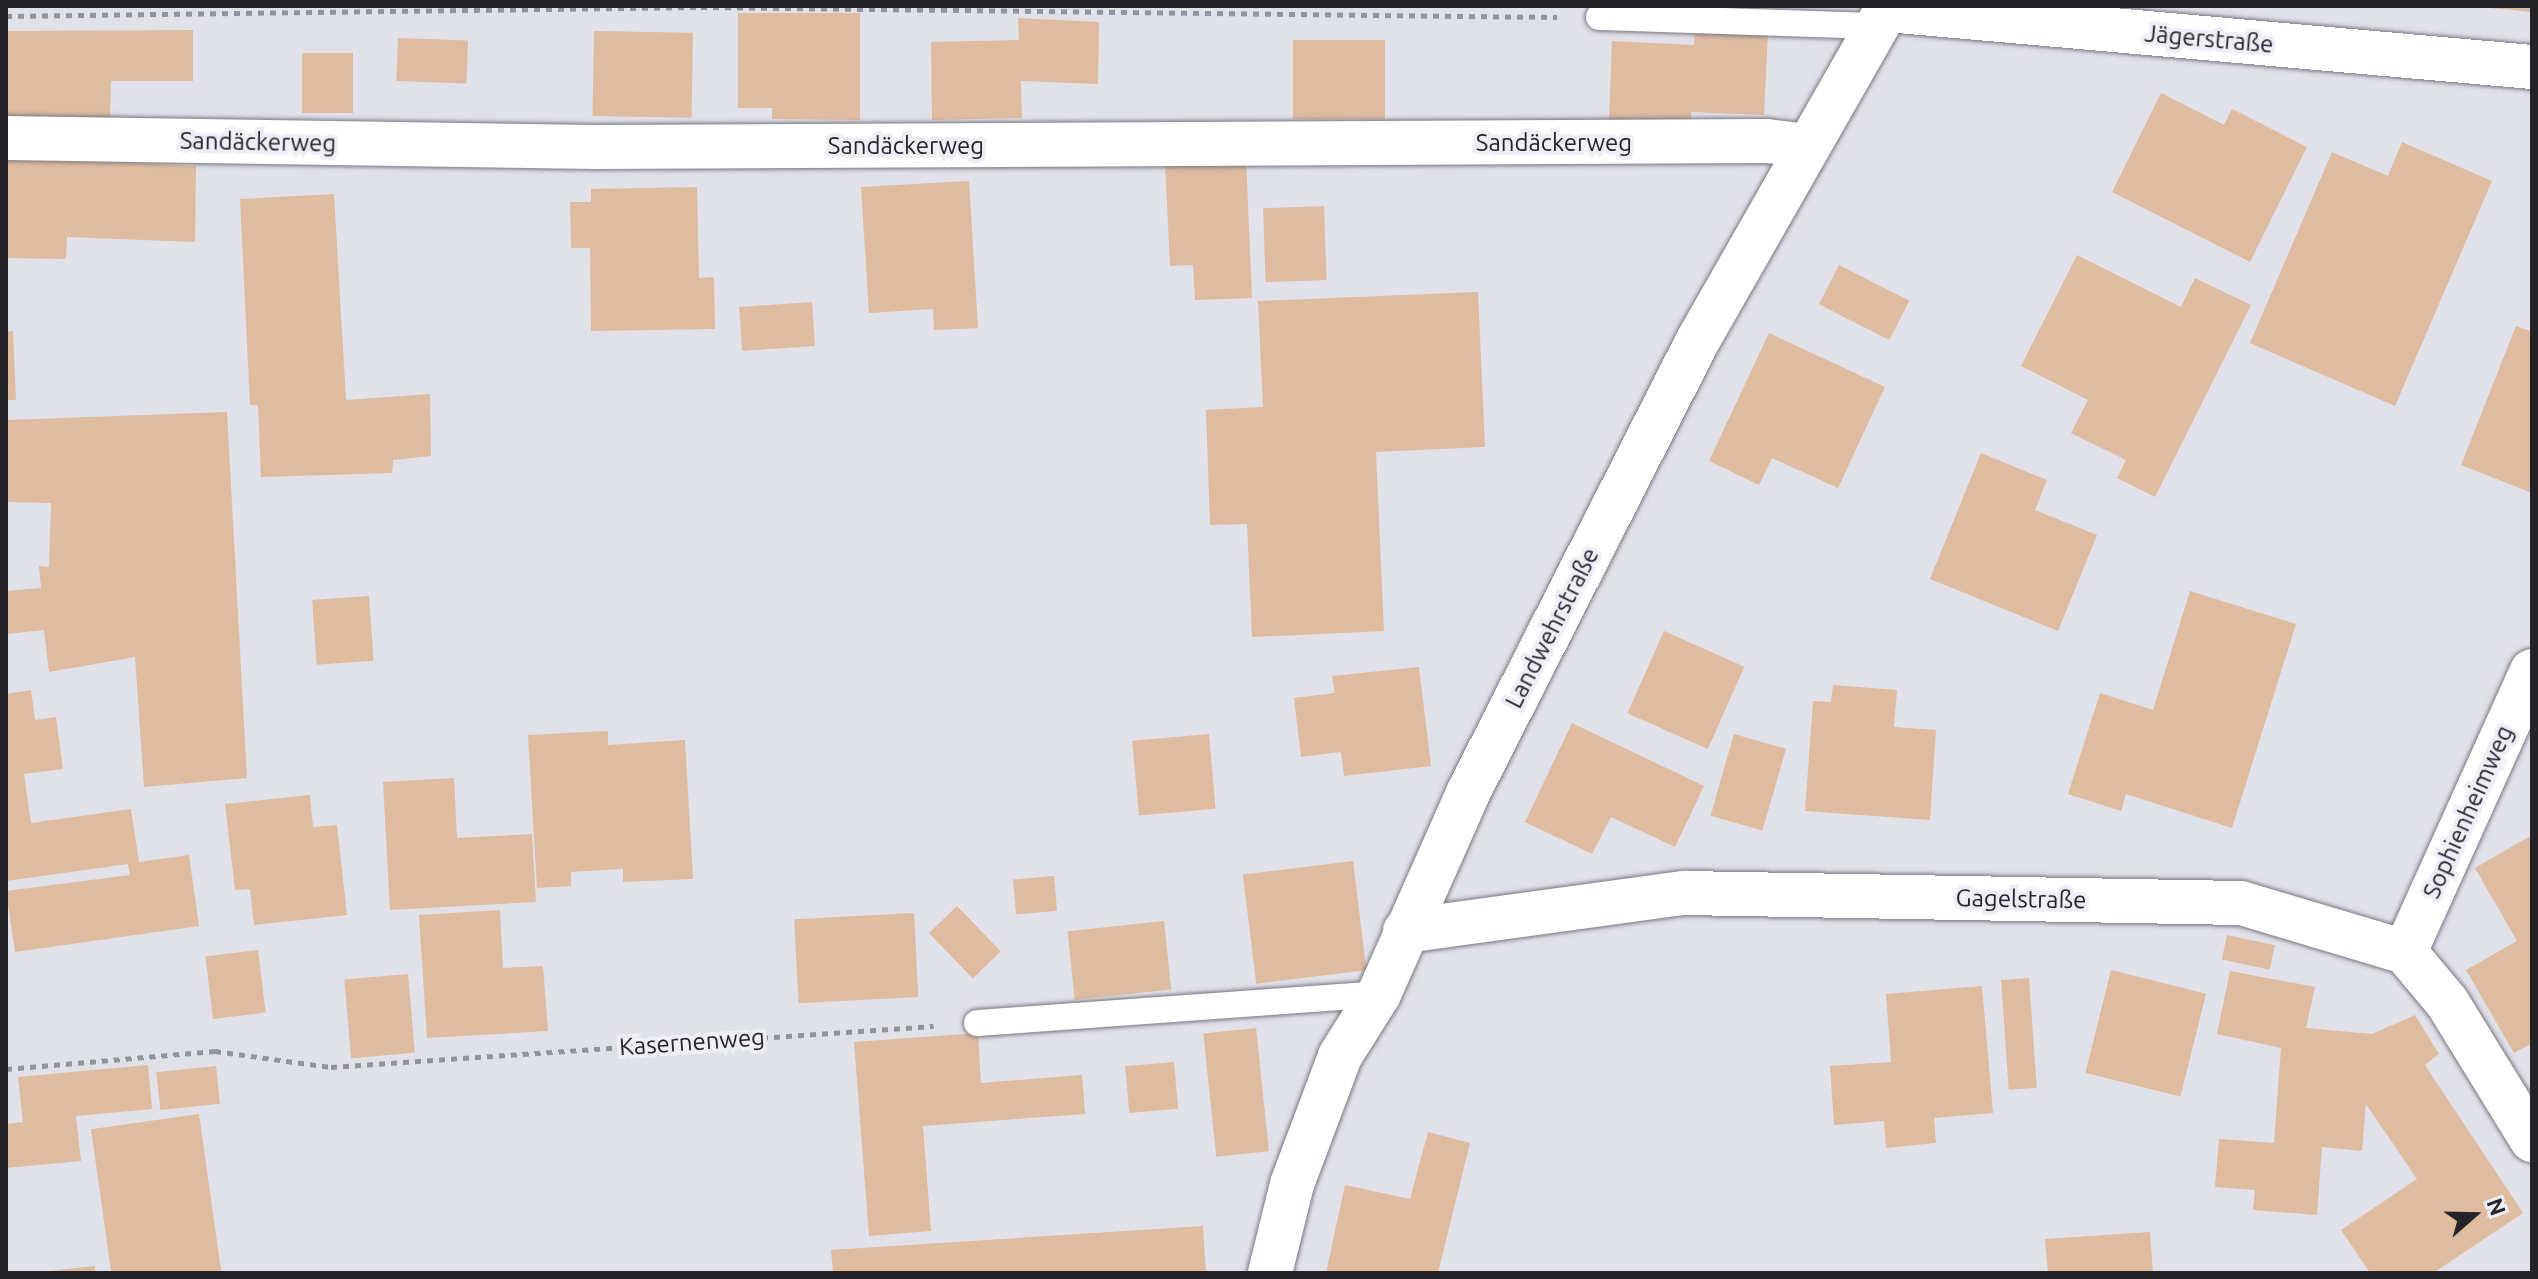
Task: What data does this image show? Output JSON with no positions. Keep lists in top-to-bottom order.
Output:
{
  "streets": {
    "street": [
      "Jägerstraße",
      "Sandäckerweg",
      "Landwehrstraße",
      "Sophienheimweg",
      "Gagelstraße"
    ],
    "path": ["Kasernenweg"]
  },
  "crossings": [
    ["Jägerstraße", "Landwehrstraße"],
    ["Sandäckerweg", "Landwehrstraße"],
    ["Landwehrstraße", "Gagelstraße"],
    ["Sophienheimweg", "Gagelstraße"]
  ],
  "north": "right"
}
